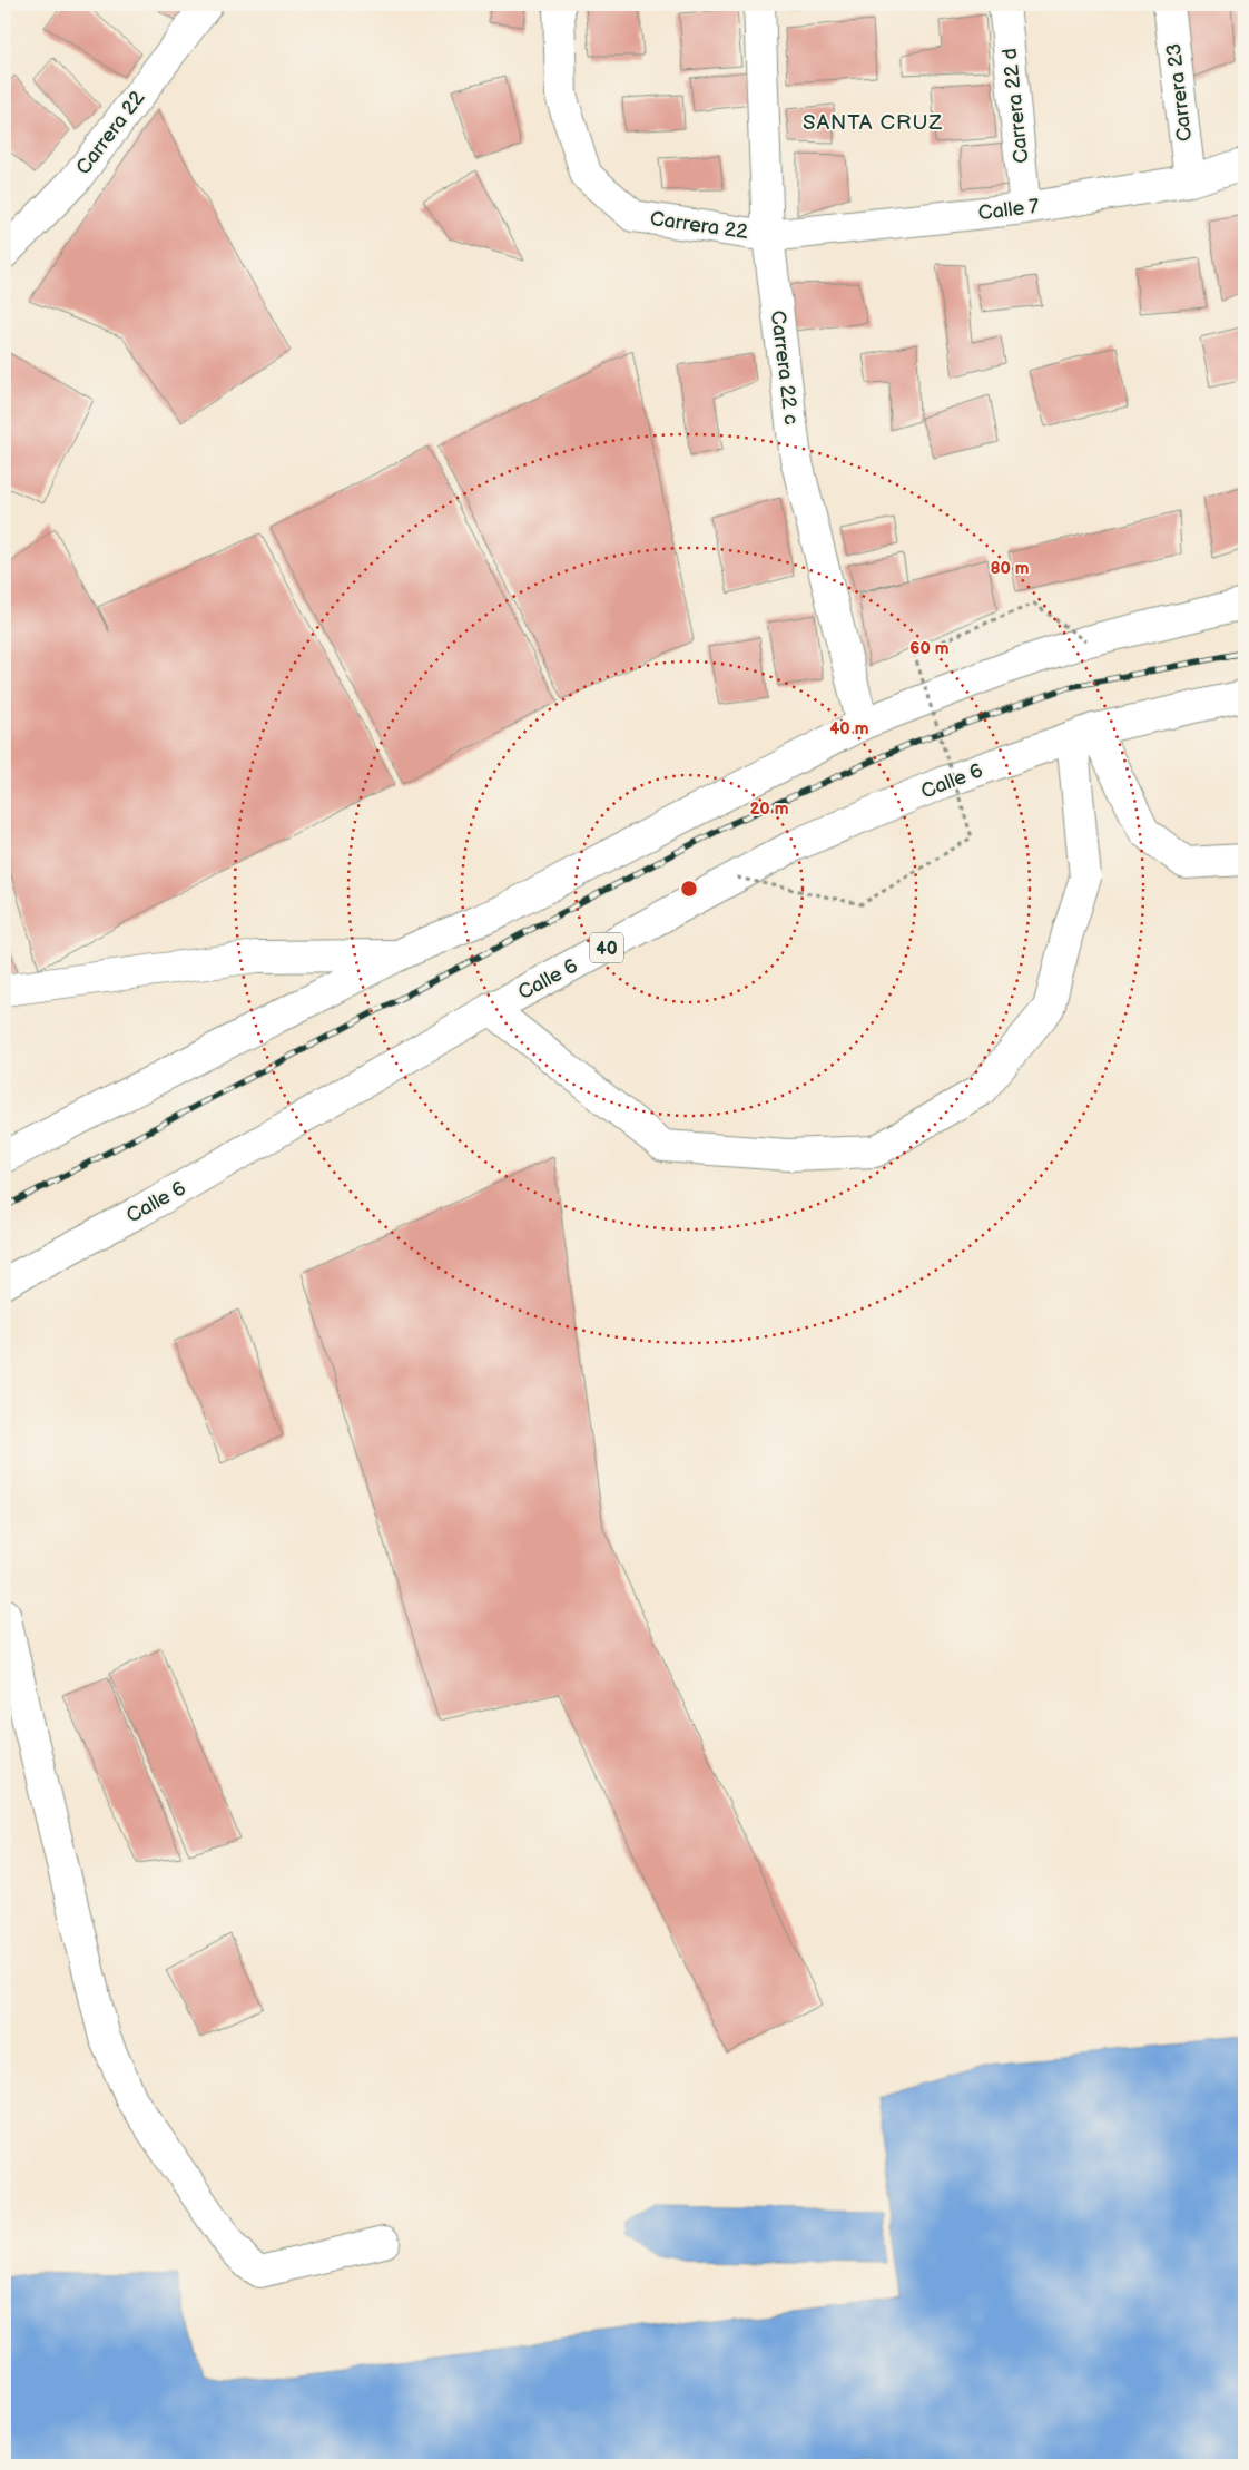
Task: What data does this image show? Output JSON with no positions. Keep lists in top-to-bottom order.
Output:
{
  "streets": {
    "main road": [
      "Carrera 23",
      "Carrera 22 d",
      "Carrera 22",
      "Calle 7",
      "Carrera 22 c",
      "Calle 6",
      "40"
    ]
  },
  "crossings": [
    ["Carrera 23", "Calle 7"],
    ["Carrera 22 d", "Calle 7"],
    ["Carrera 22", "Calle 7"],
    ["Carrera 22", "Carrera 22 c"],
    ["Calle 7", "Carrera 22 c"]
  ],
  "districts": ["SANTA CRUZ"],
  "rings": [
    "80 m",
    "60 m",
    "40 m",
    "20 m"
  ]
}
